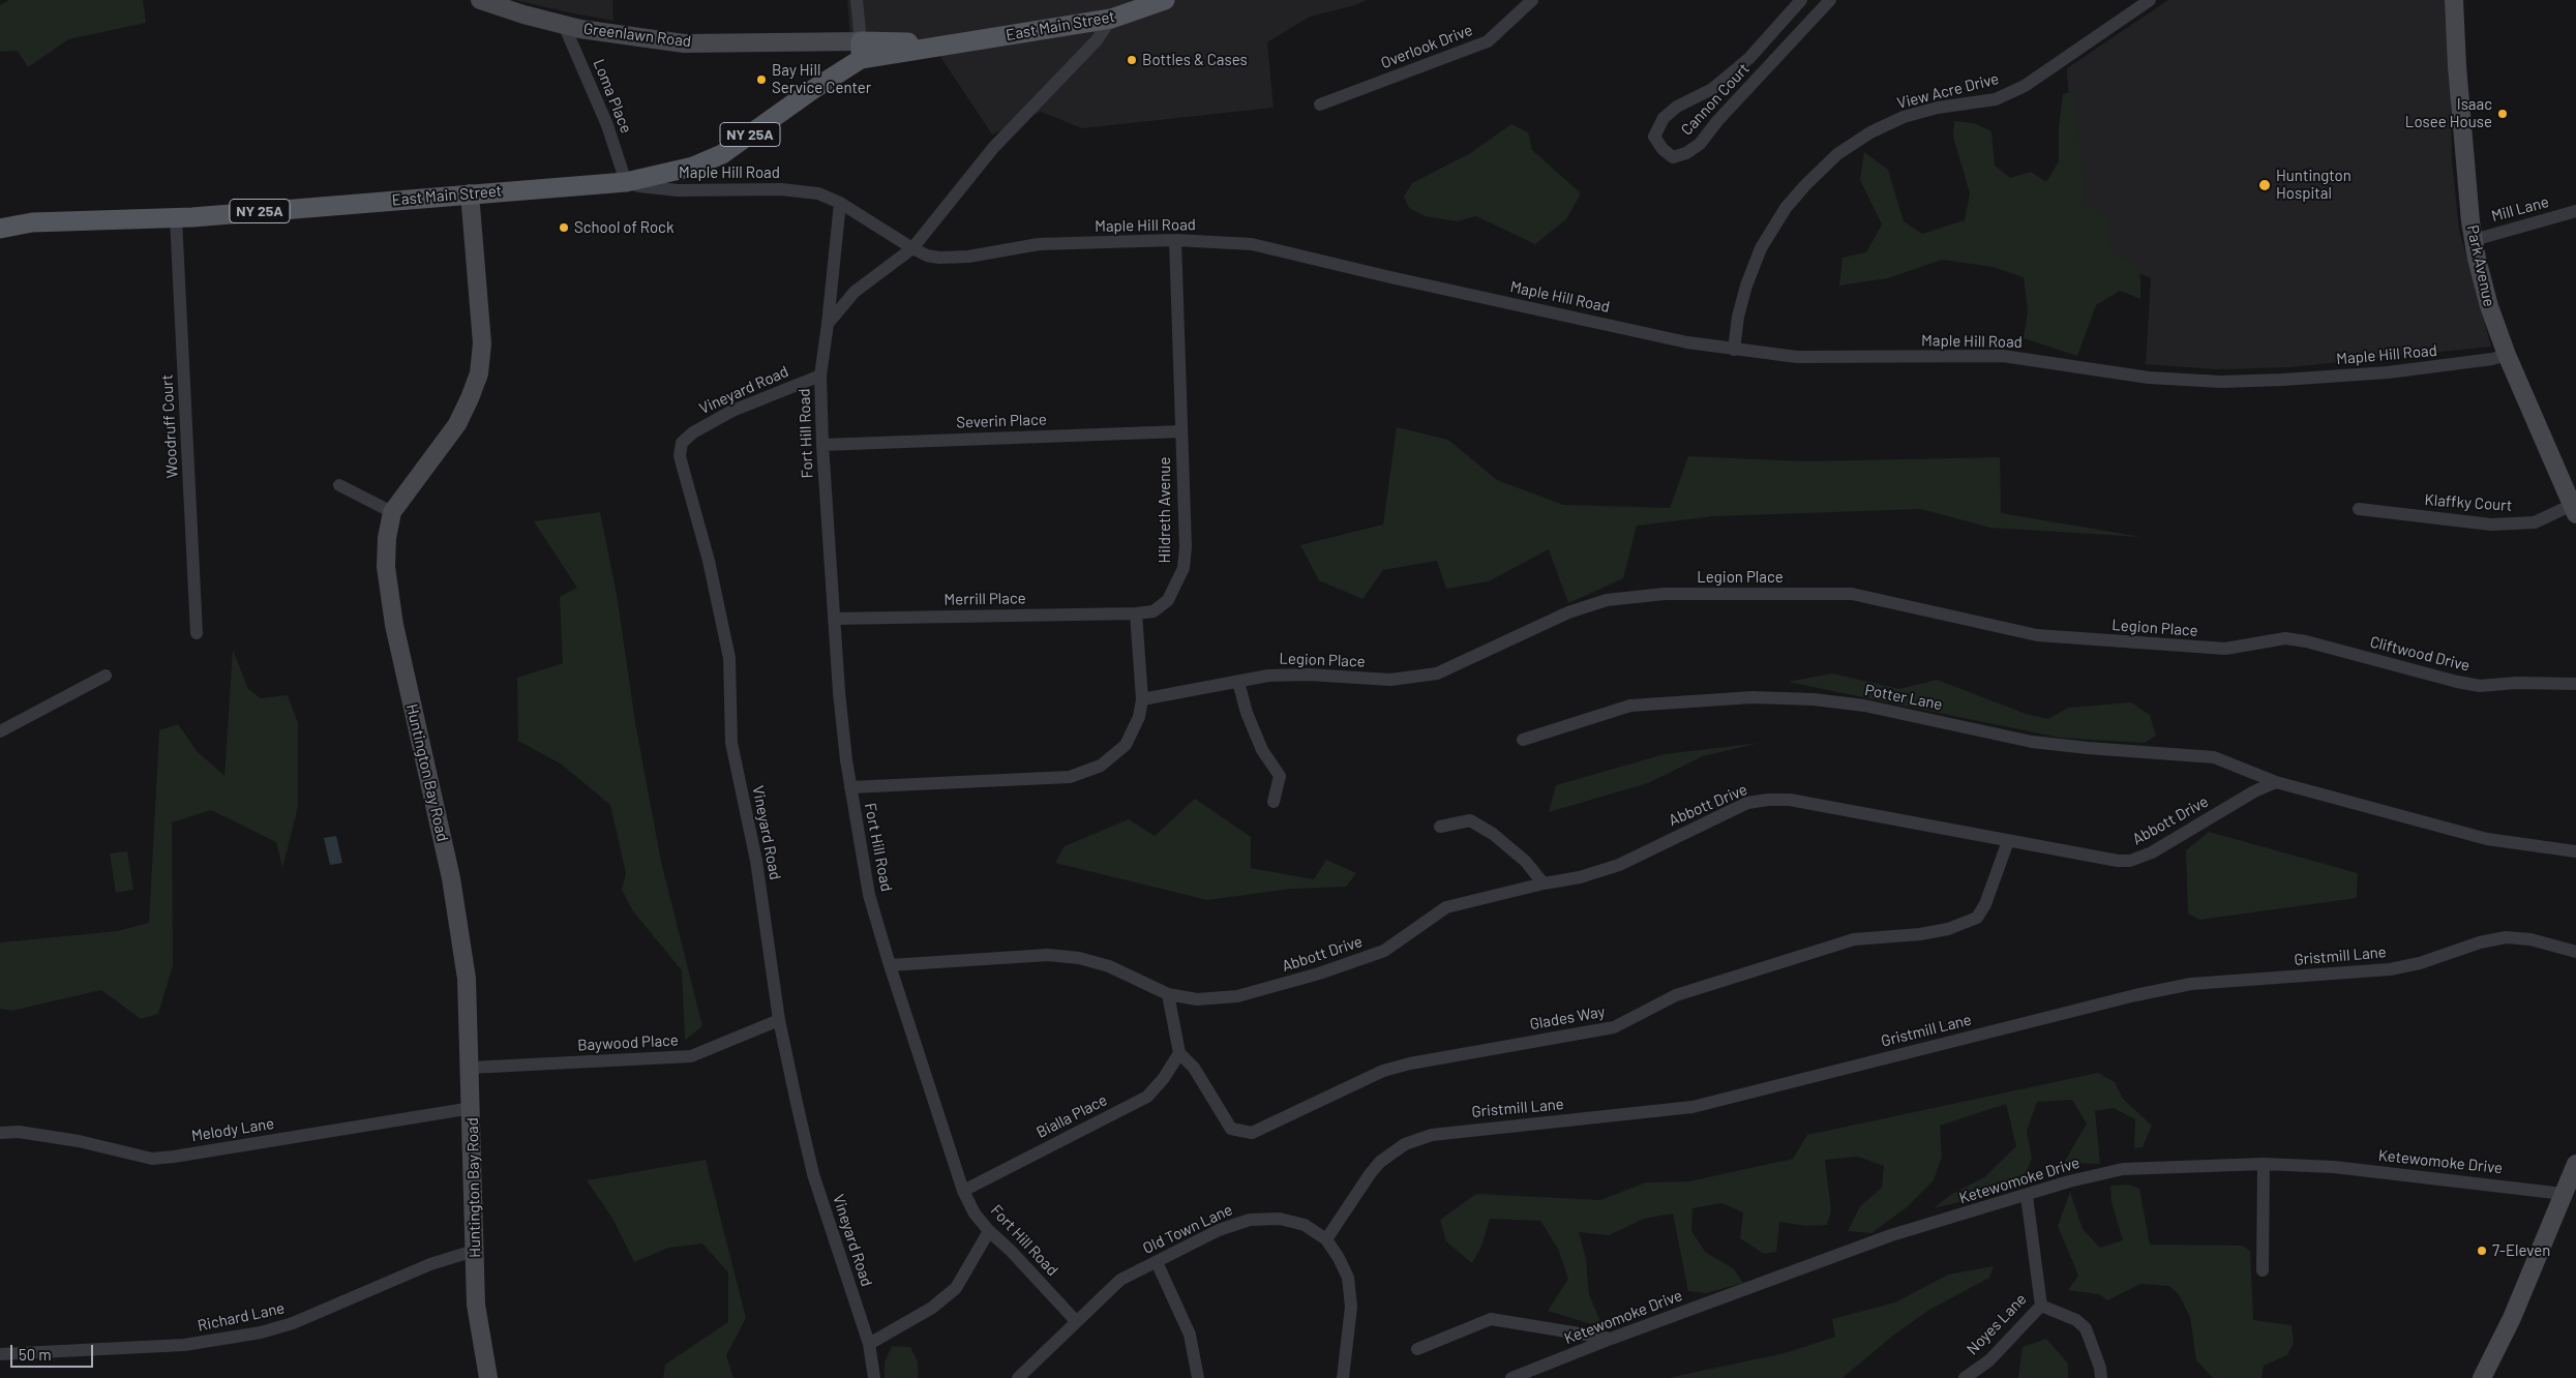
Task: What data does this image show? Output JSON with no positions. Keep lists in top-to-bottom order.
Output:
{
  "streets": {
    "main road": ["East Main Street", "NY 25A"],
    "street": [
      "Greenlawn Road",
      "Overlook Drive",
      "View Acre Drive",
      "Loma Place",
      "Cannon Court",
      "Maple Hill Road",
      "Mill Lane",
      "Park Avenue",
      "Vineyard Road",
      "Severin Place",
      "Woodruff Court",
      "Fort Hill Road",
      "Klaffky Court",
      "Hildreth Avenue",
      "Legion Place",
      "Merrill Place",
      "Cliftwood Drive",
      "Potter Lane",
      "Huntington Bay Road",
      "Abbott Drive",
      "Gristmill Lane",
      "Glades Way",
      "Baywood Place",
      "Bialla Place",
      "Melody Lane",
      "Ketewomoke Drive",
      "Old Town Lane",
      "Richard Lane",
      "Noyes Lane"
    ]
  },
  "crossings": [
    ["East Main Street", "Greenlawn Road"],
    ["East Main Street", "Loma Place"],
    ["East Main Street", "Maple Hill Road"],
    ["East Main Street", "Woodruff Court"],
    ["East Main Street", "Huntington Bay Road"],
    ["Greenlawn Road", "Loma Place"],
    ["View Acre Drive", "Maple Hill Road"],
    ["Loma Place", "Maple Hill Road"],
    ["Maple Hill Road", "Park Avenue"],
    ["Maple Hill Road", "Fort Hill Road"],
    ["Maple Hill Road", "Hildreth Avenue"],
    ["Mill Lane", "Park Avenue"],
    ["Park Avenue", "Klaffky Court"],
    ["Vineyard Road", "Fort Hill Road"],
    ["Vineyard Road", "Baywood Place"],
    ["Severin Place", "Fort Hill Road"],
    ["Severin Place", "Hildreth Avenue"],
    ["Fort Hill Road", "Merrill Place"],
    ["Fort Hill Road", "Abbott Drive"],
    ["Fort Hill Road", "Bialla Place"],
    ["Fort Hill Road", "Old Town Lane"],
    ["Hildreth Avenue", "Merrill Place"],
    ["Legion Place", "Cliftwood Drive"],
    ["Potter Lane", "Abbott Drive"],
    ["Huntington Bay Road", "Baywood Place"],
    ["Huntington Bay Road", "Melody Lane"],
    ["Huntington Bay Road", "Richard Lane"],
    ["Abbott Drive", "Glades Way"],
    ["Gristmill Lane", "Old Town Lane"],
    ["Glades Way", "Bialla Place"],
    ["Ketewomoke Drive", "Noyes Lane"]
  ],
  "places": [
    "Bottles & Cases",
    "Bay Hill Service Center",
    "Isaac Losee House",
    "Huntington Hospital",
    "School of Rock",
    "7-Eleven"
  ],
  "scale_bar": "50 m"
}
